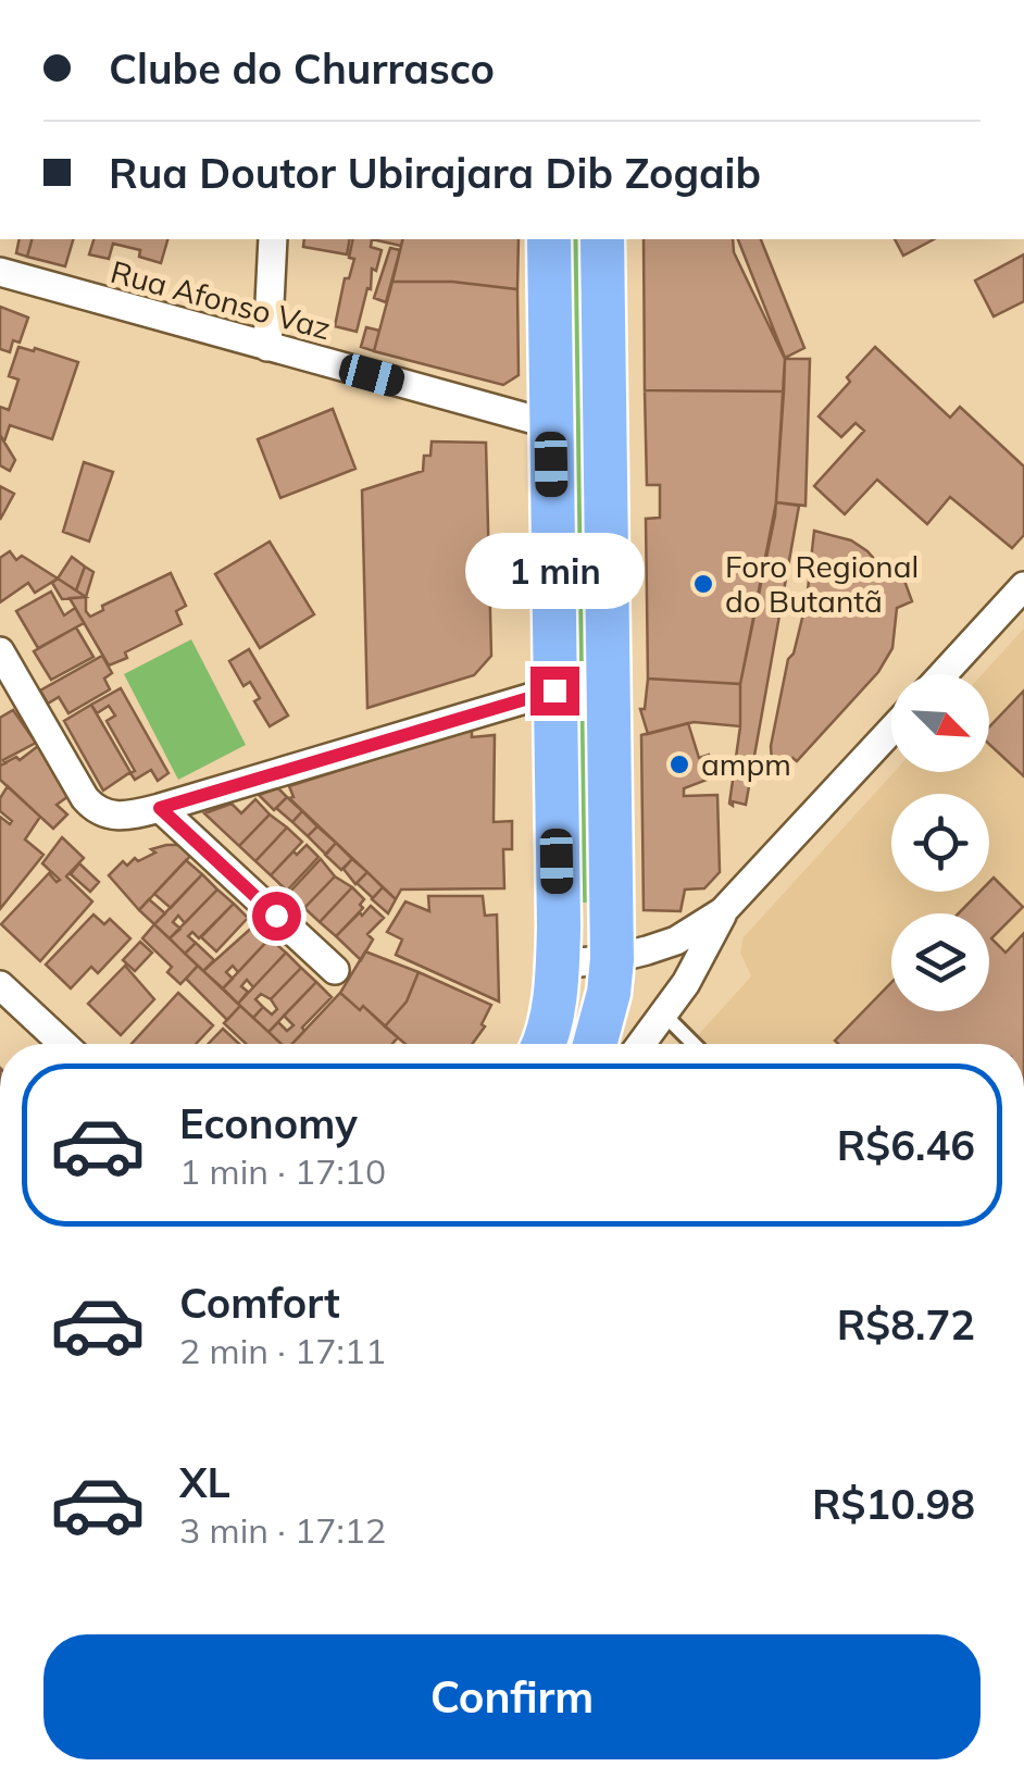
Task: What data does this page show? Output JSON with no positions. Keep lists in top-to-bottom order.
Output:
{
  "streets": {
    "street": ["Rua Afonso Vaz"]
  },
  "places": ["Foro Regional do Butantã", "ampm"],
  "north": "bottom right",
  "page": {
    "banner": ["Clube do Churrasco", "Rua Doutor Ubirajara Dib Zogaib"],
    "bubble": "1 min",
    "list": [
      {
        "name": "Economy",
        "note": "1 min · 17:10",
        "value": "R$6.46"
      },
      {
        "name": "Comfort",
        "note": "2 min · 17:11",
        "value": "R$8.72"
      },
      {
        "name": "XL",
        "note": "3 min · 17:12",
        "value": "R$10.98"
      }
    ],
    "buttons": "Confirm"
  }
}
